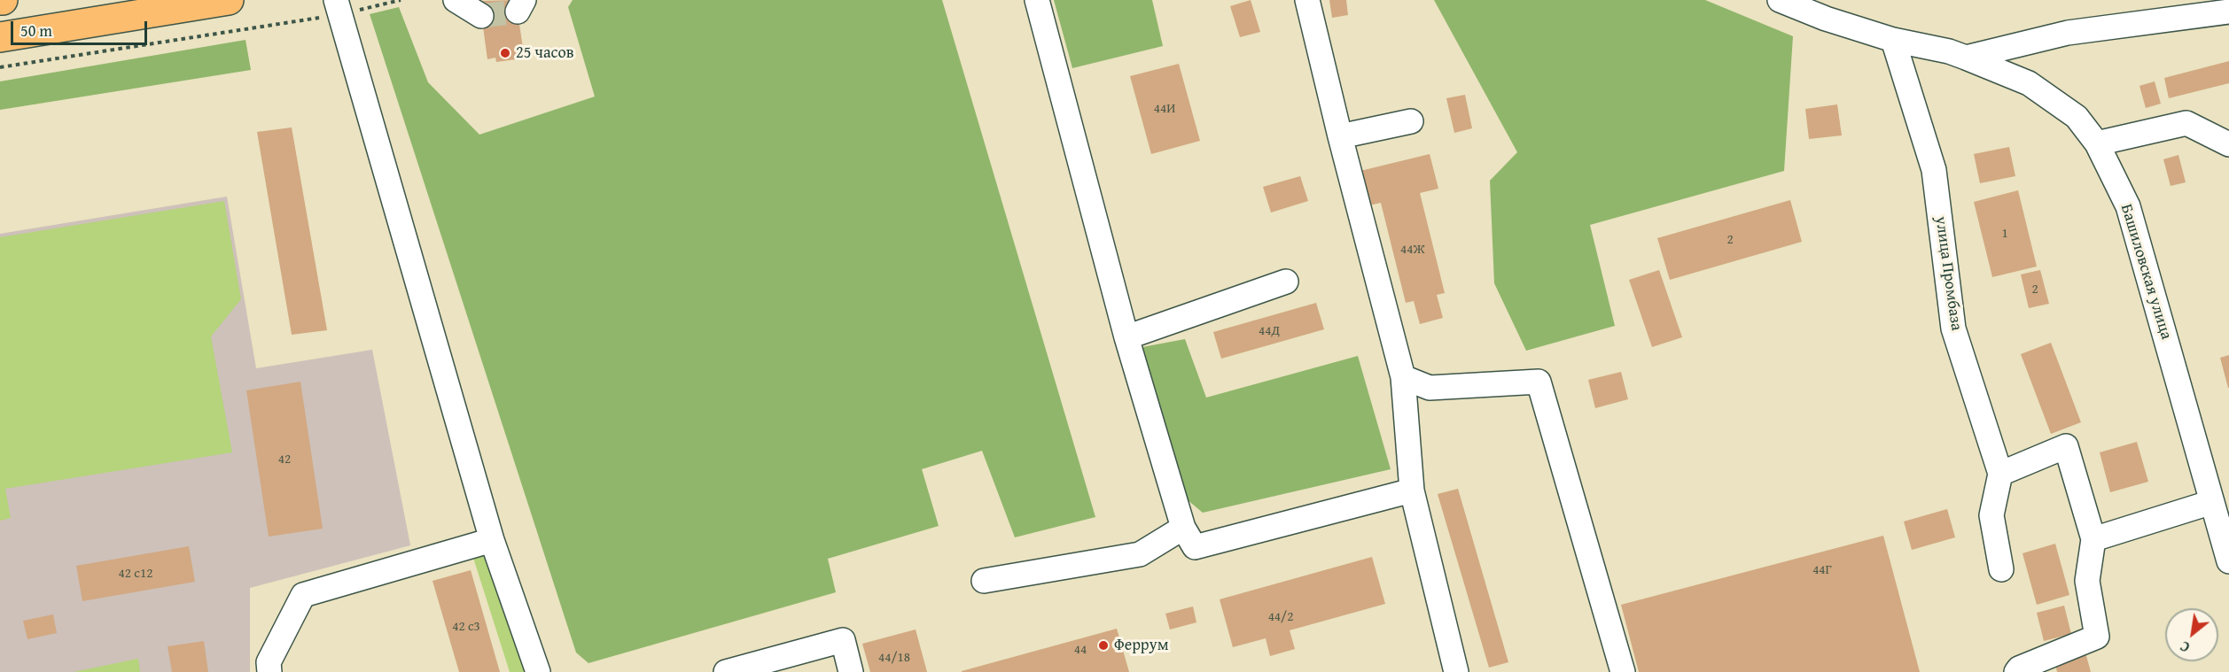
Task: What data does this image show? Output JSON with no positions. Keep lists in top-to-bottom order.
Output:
{
  "streets": {
    "street": ["Башиловская улица", "улица Промбаза"]
  },
  "crossings": [
    ["Башиловская улица", "улица Промбаза"]
  ],
  "places": ["25 часов", "Феррум"],
  "house_numbers": [
    "44И",
    "1",
    "2",
    "44Ж",
    "2",
    "44Д",
    "42",
    "44Г",
    "42 с12",
    "44/2",
    "42 с3",
    "44",
    "44/18"
  ],
  "scale_bar": "50 m",
  "north": "bottom left"
}
